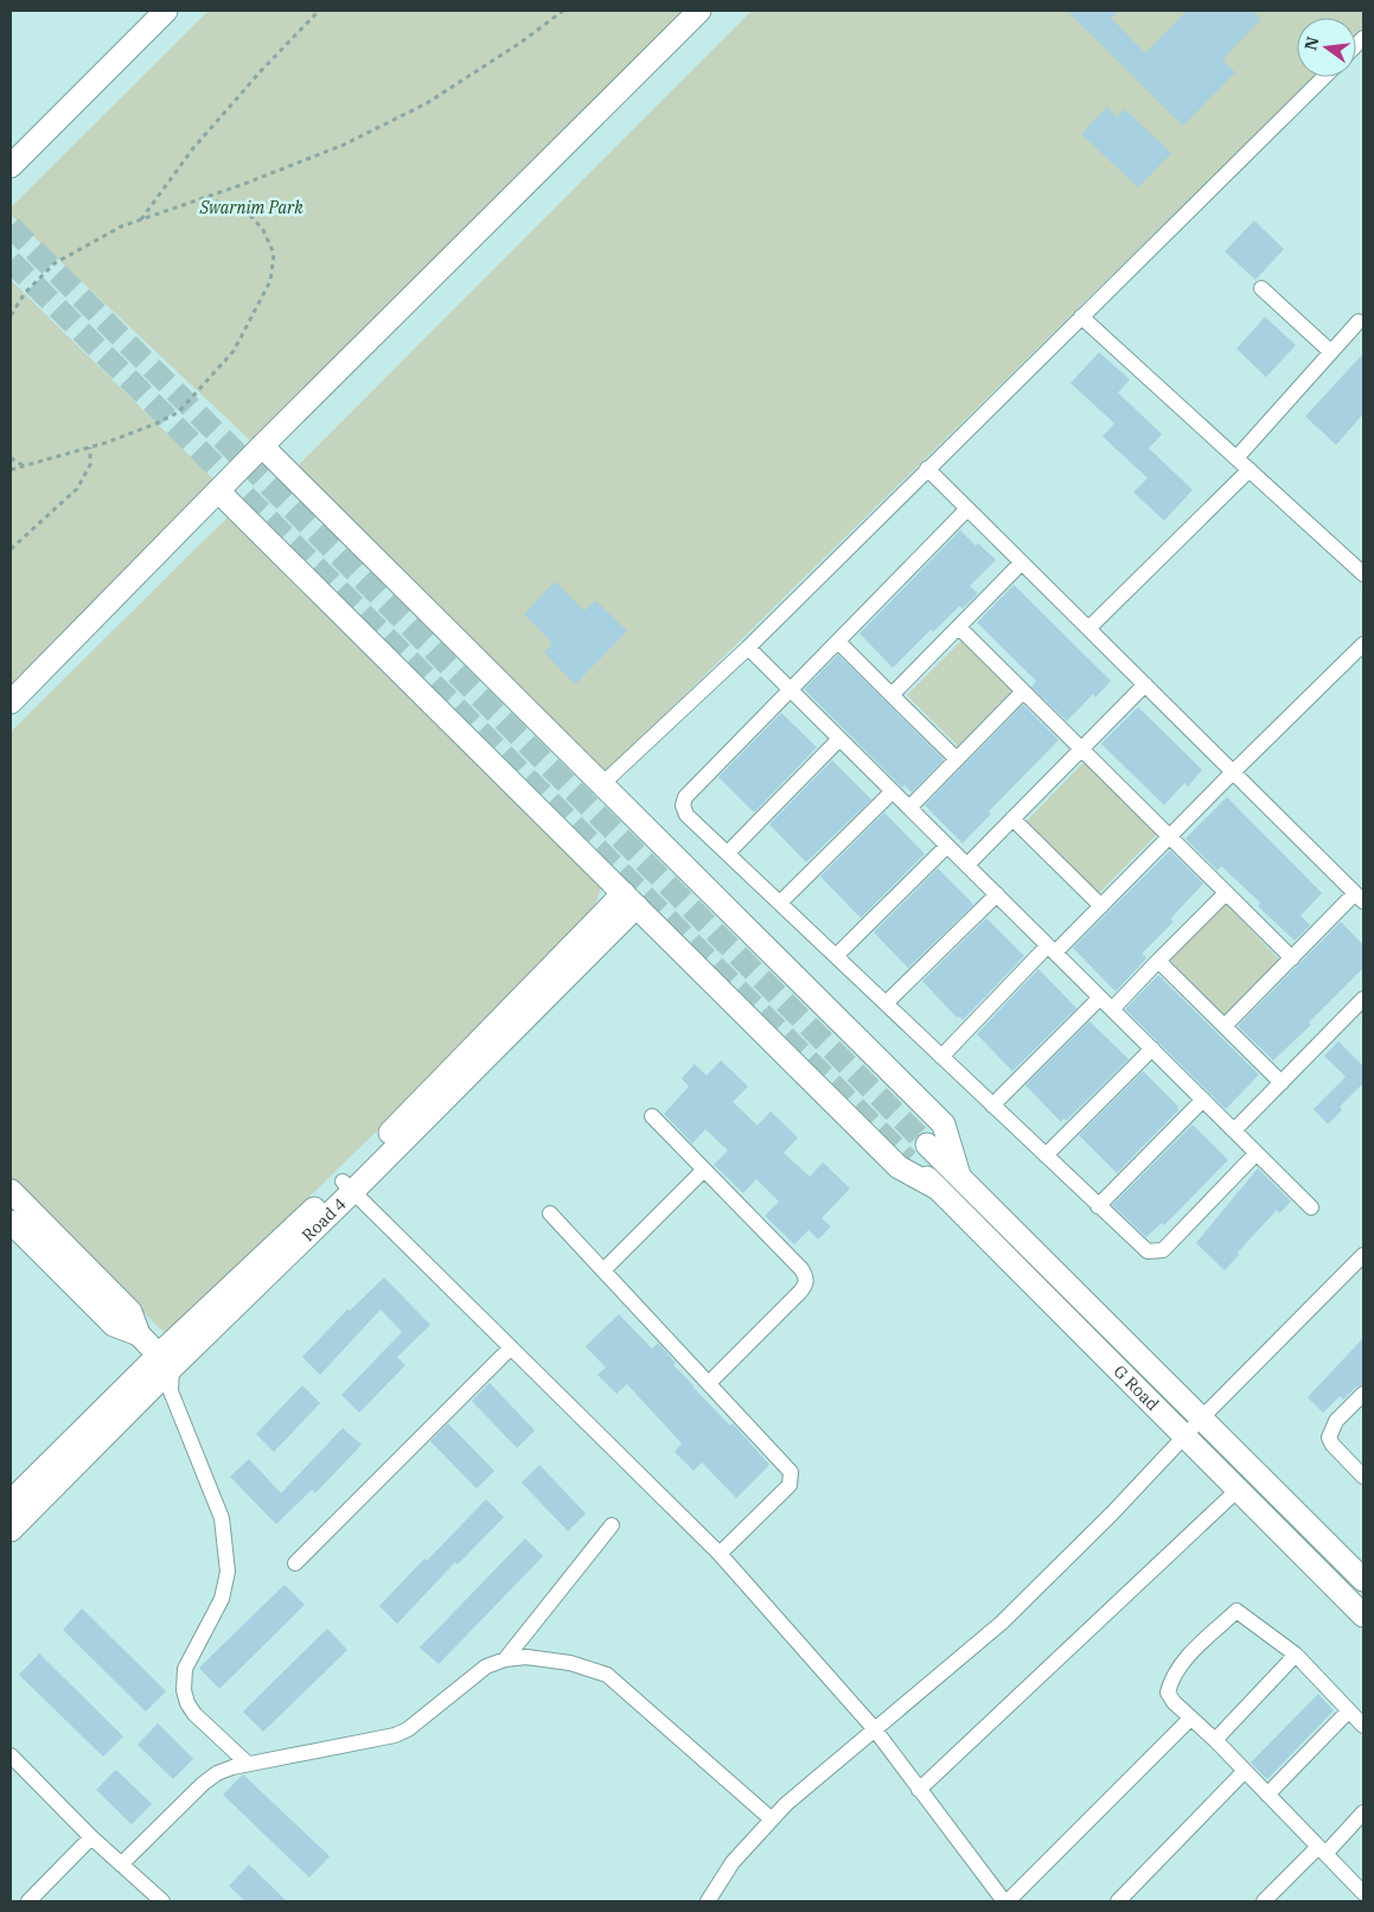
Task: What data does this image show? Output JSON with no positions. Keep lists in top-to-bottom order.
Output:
{
  "streets": {
    "street": ["Road 4", "G Road"]
  },
  "parks": ["Swarnim Park"],
  "north": "left"
}
